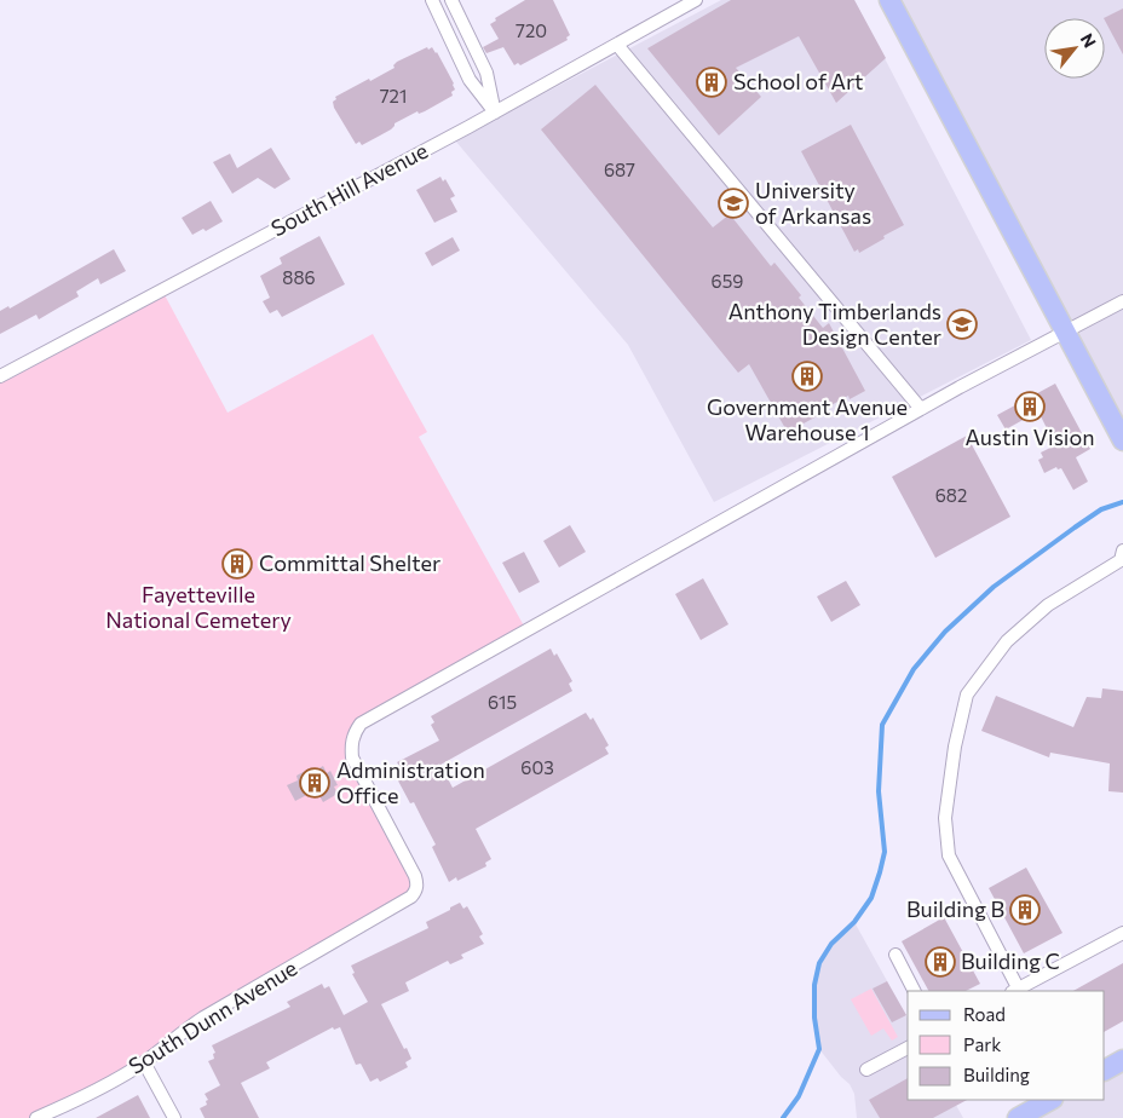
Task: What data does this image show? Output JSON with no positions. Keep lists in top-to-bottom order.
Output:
{
  "streets": {
    "street": ["South Hill Avenue", "South Dunn Avenue"]
  },
  "parks": ["Fayetteville National Cemetery"],
  "places": {
    "building": [
      "School of Art",
      "Government Avenue Warehouse 1",
      "Austin Vision",
      "Committal Shelter",
      "Administration Office",
      "Building B",
      "Building C"
    ],
    "school or university": ["University of Arkansas", "Anthony Timberlands Design Center"]
  },
  "house_numbers": [
    "720",
    "721",
    "687",
    "886",
    "659",
    "682",
    "615",
    "603"
  ],
  "legend": ["Road", "Park", "Building"],
  "north": "top right"
}
